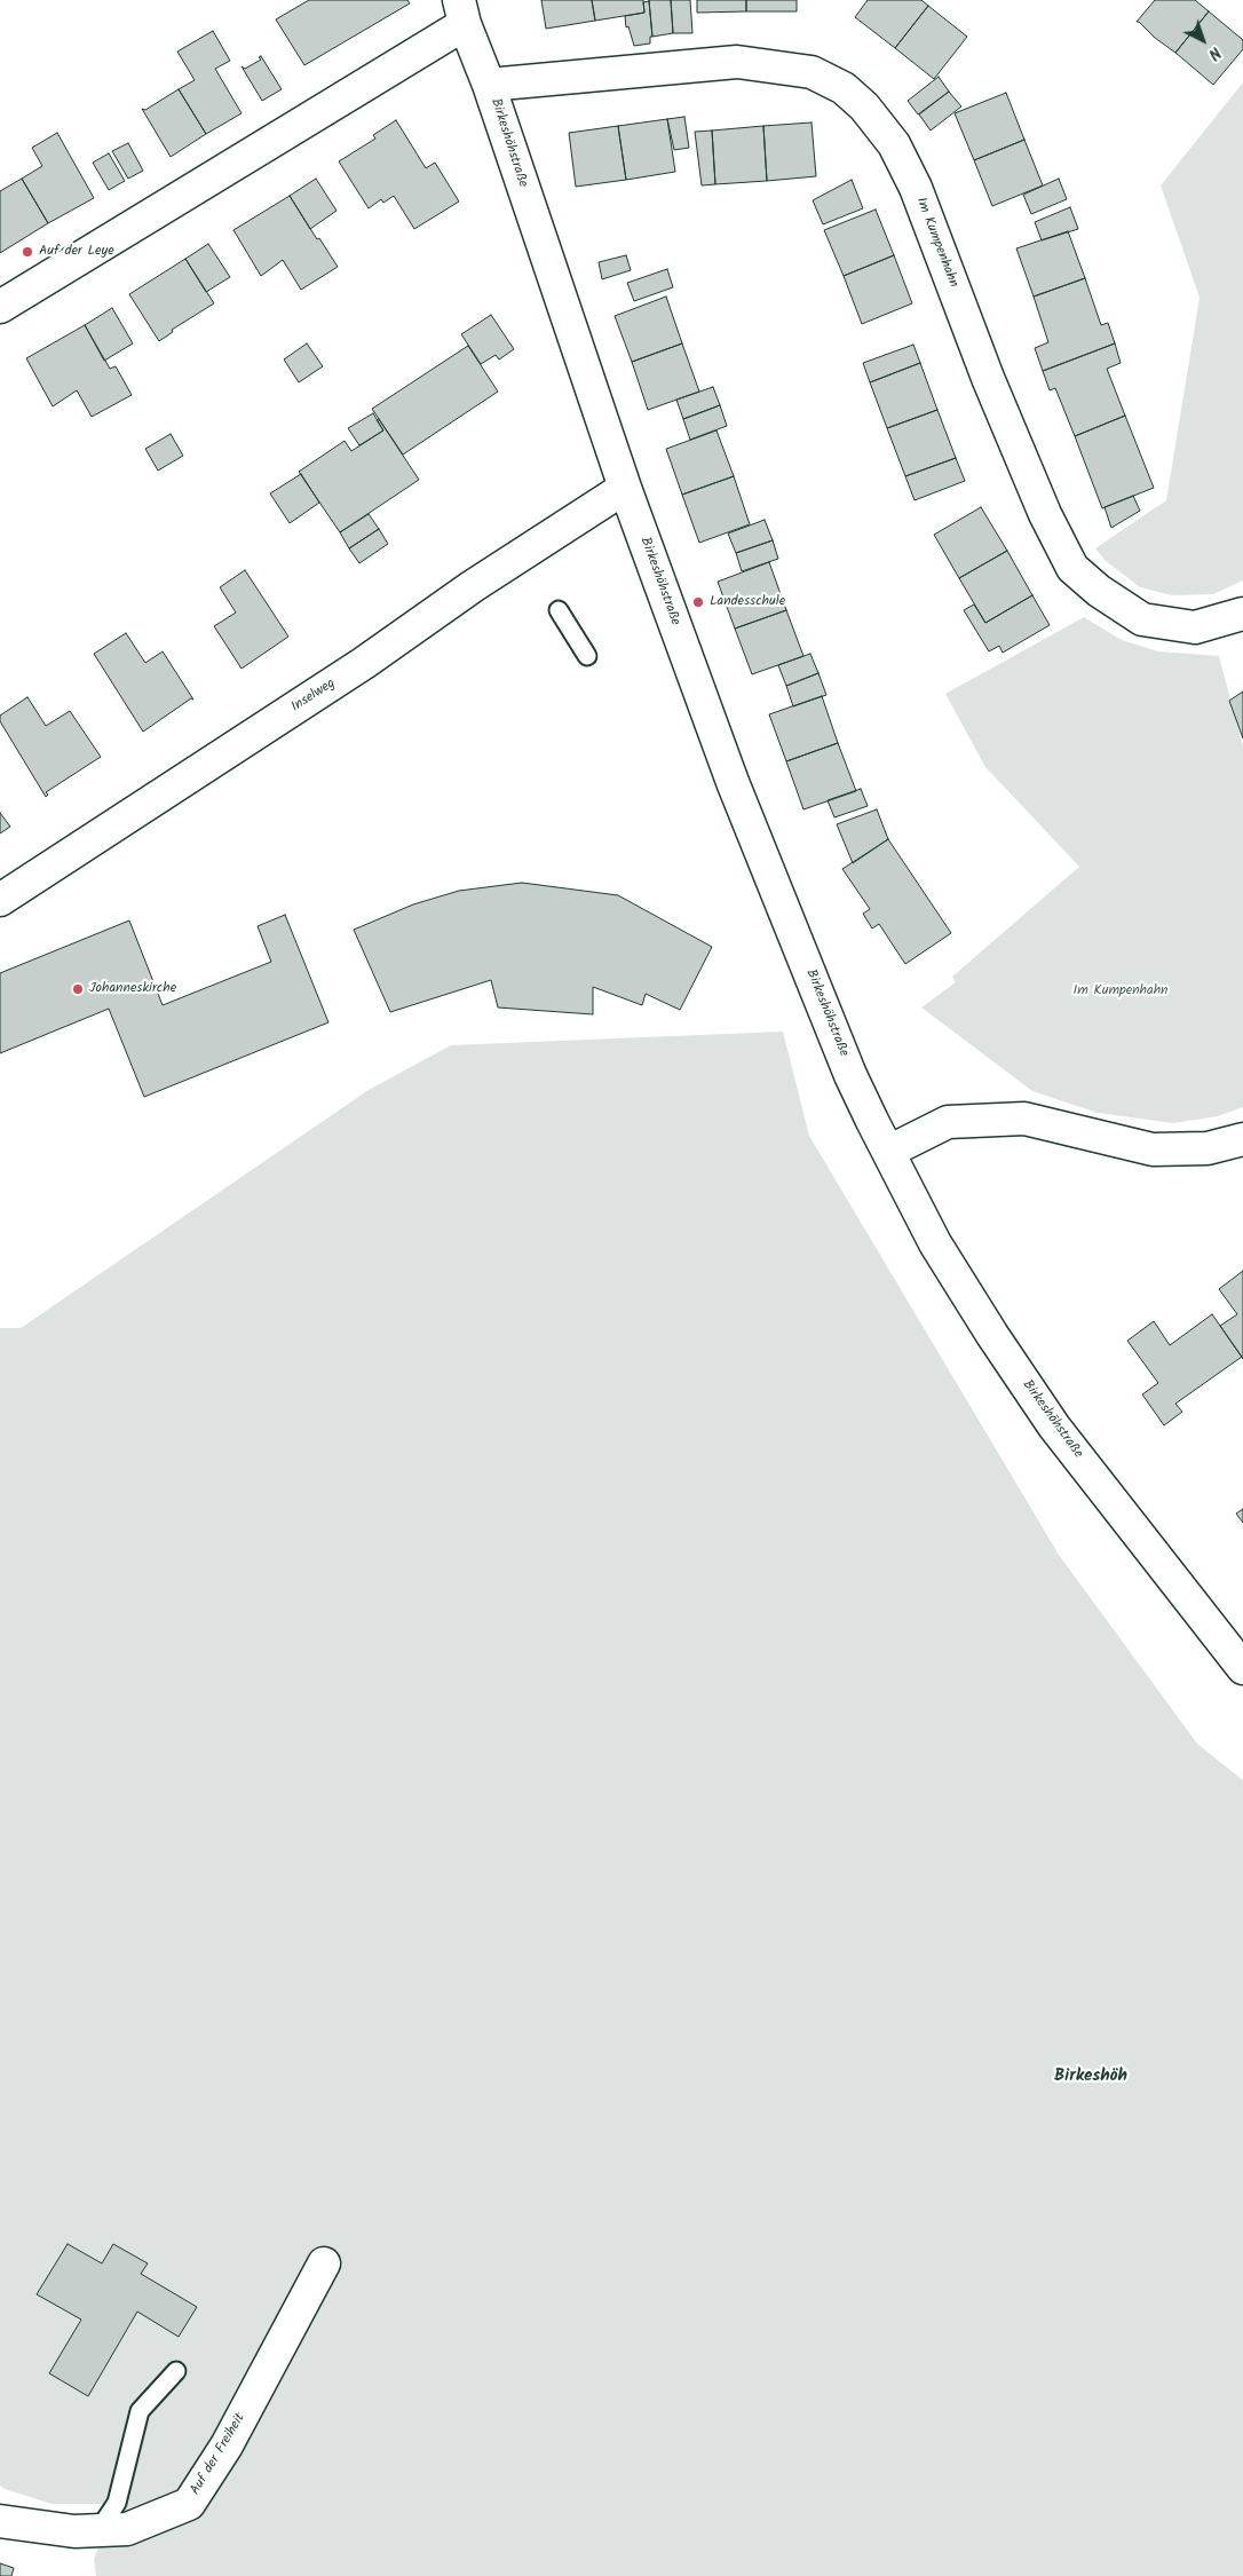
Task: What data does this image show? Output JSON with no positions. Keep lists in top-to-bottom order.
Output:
{
  "streets": {
    "street": [
      "Birkeshöhstraße",
      "Im Kumpenhahn",
      "Inselweg",
      "Auf der Freiheit"
    ]
  },
  "crossings": [
    ["Birkeshöhstraße", "Im Kumpenhahn"],
    ["Birkeshöhstraße", "Inselweg"]
  ],
  "districts": ["Birkeshöh"],
  "parks": ["Im Kumpenhahn"],
  "places": ["Auf der Leye", "Landesschule", "Johanneskirche"],
  "north": "bottom right"
}
